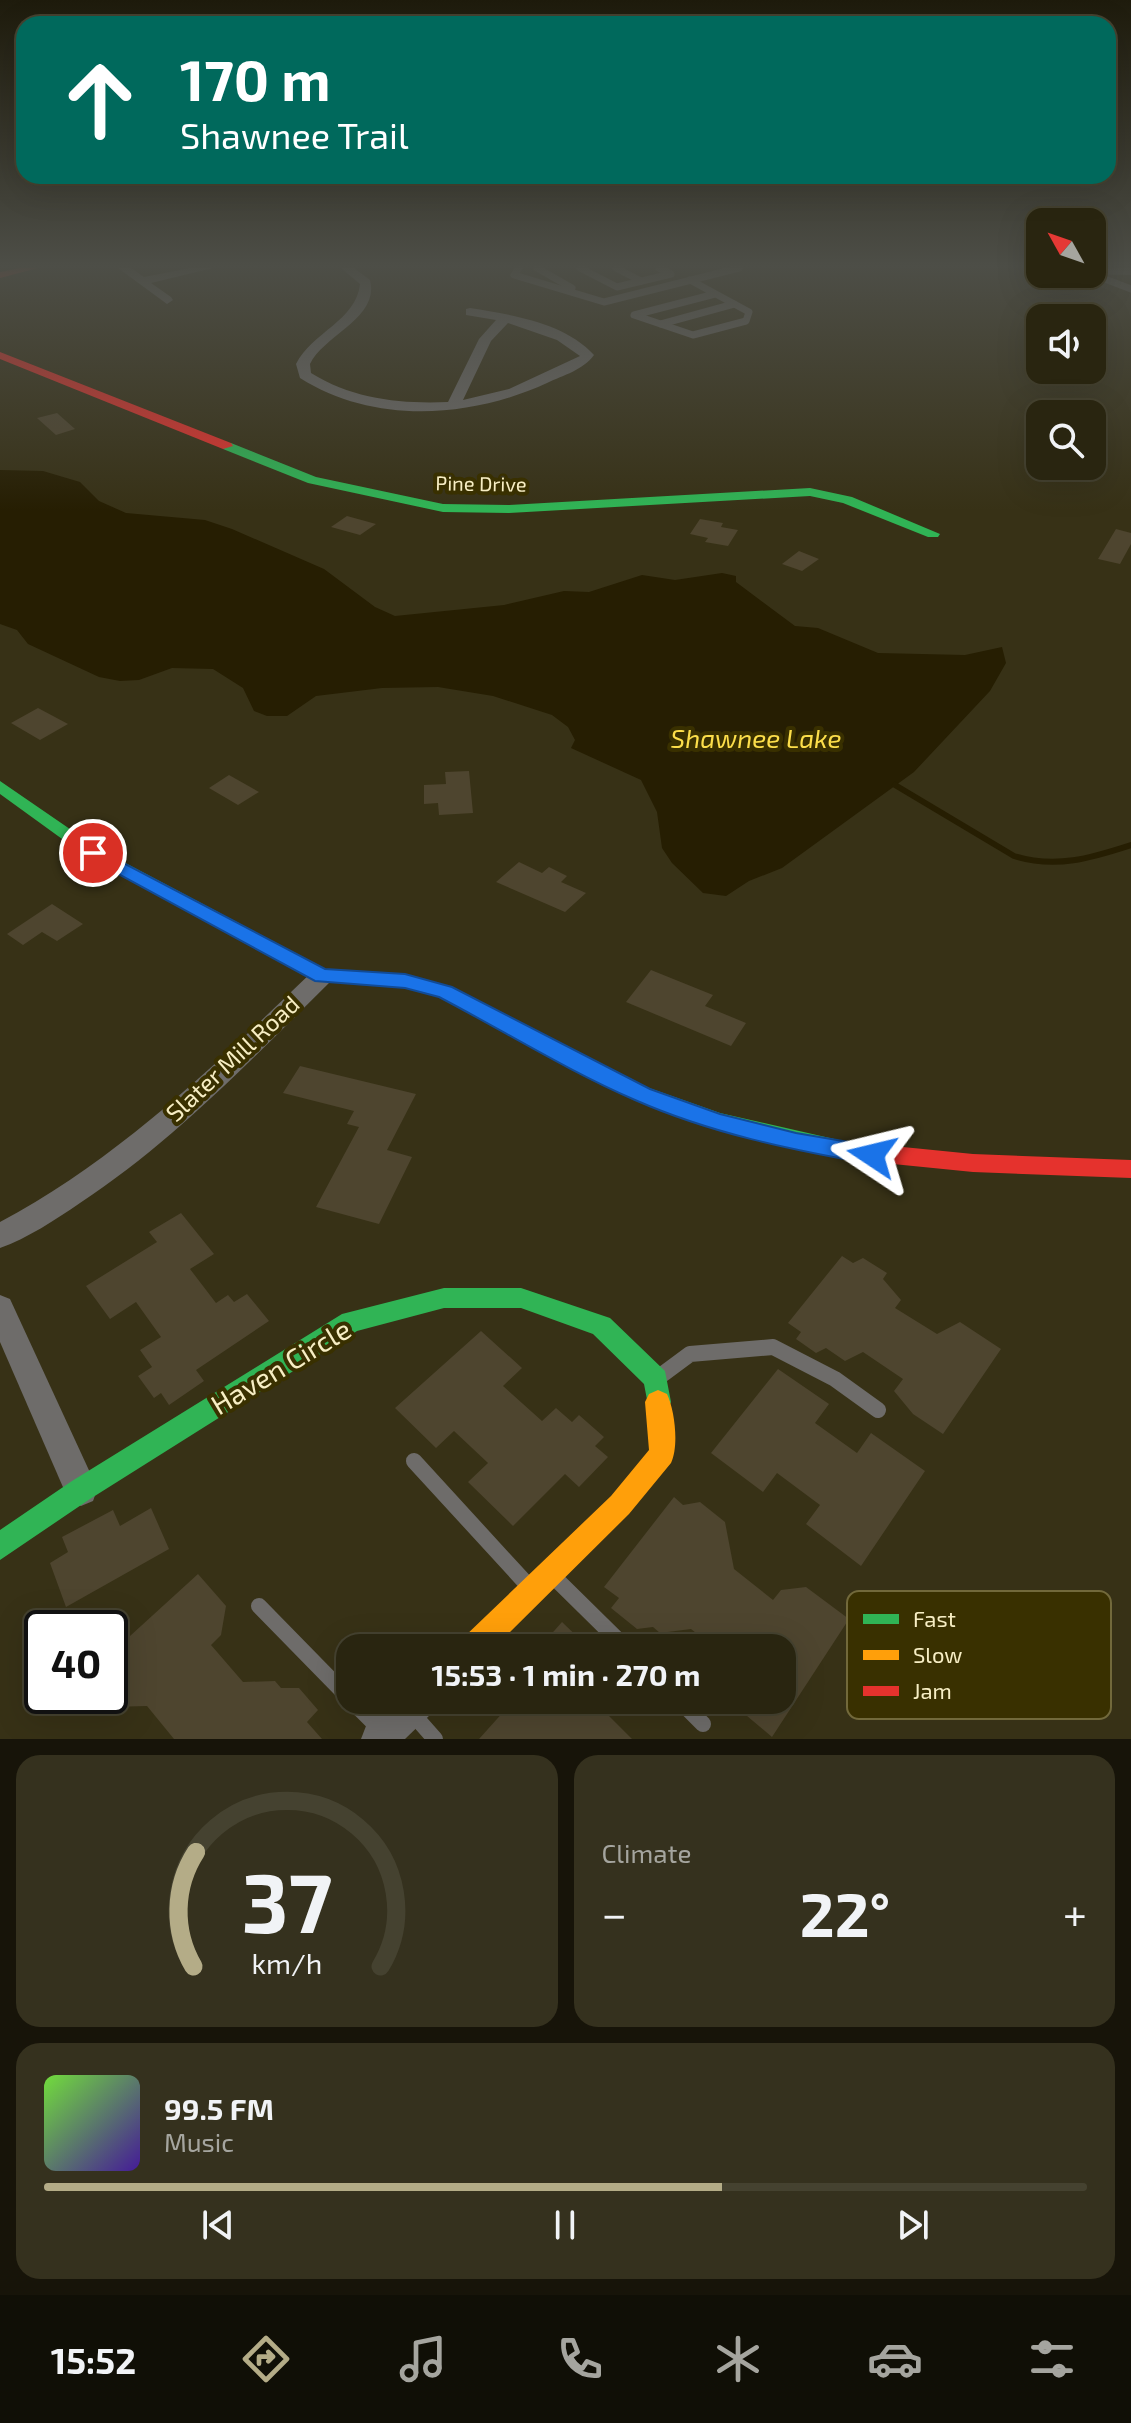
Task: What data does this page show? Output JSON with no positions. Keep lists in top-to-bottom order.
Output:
{
  "streets": {
    "street": ["Pine Drive", "Slater Mill Road", "Haven Circle"]
  },
  "water": ["Shawnee Lake"],
  "legend": ["Fast", "Slow", "Jam"],
  "north": "top left",
  "page": {
    "turn": ["170 m", "Shawnee Trail"],
    "limit": "40",
    "trip": "15:53 · 1 min · 270 m",
    "tile": "Climate",
    "heat": ["−", "22°", "+"],
    "song": ["99.5 FM", "Music"],
    "tabs": "15:52",
    "gauge": ["37", "km/h"]
  }
}
